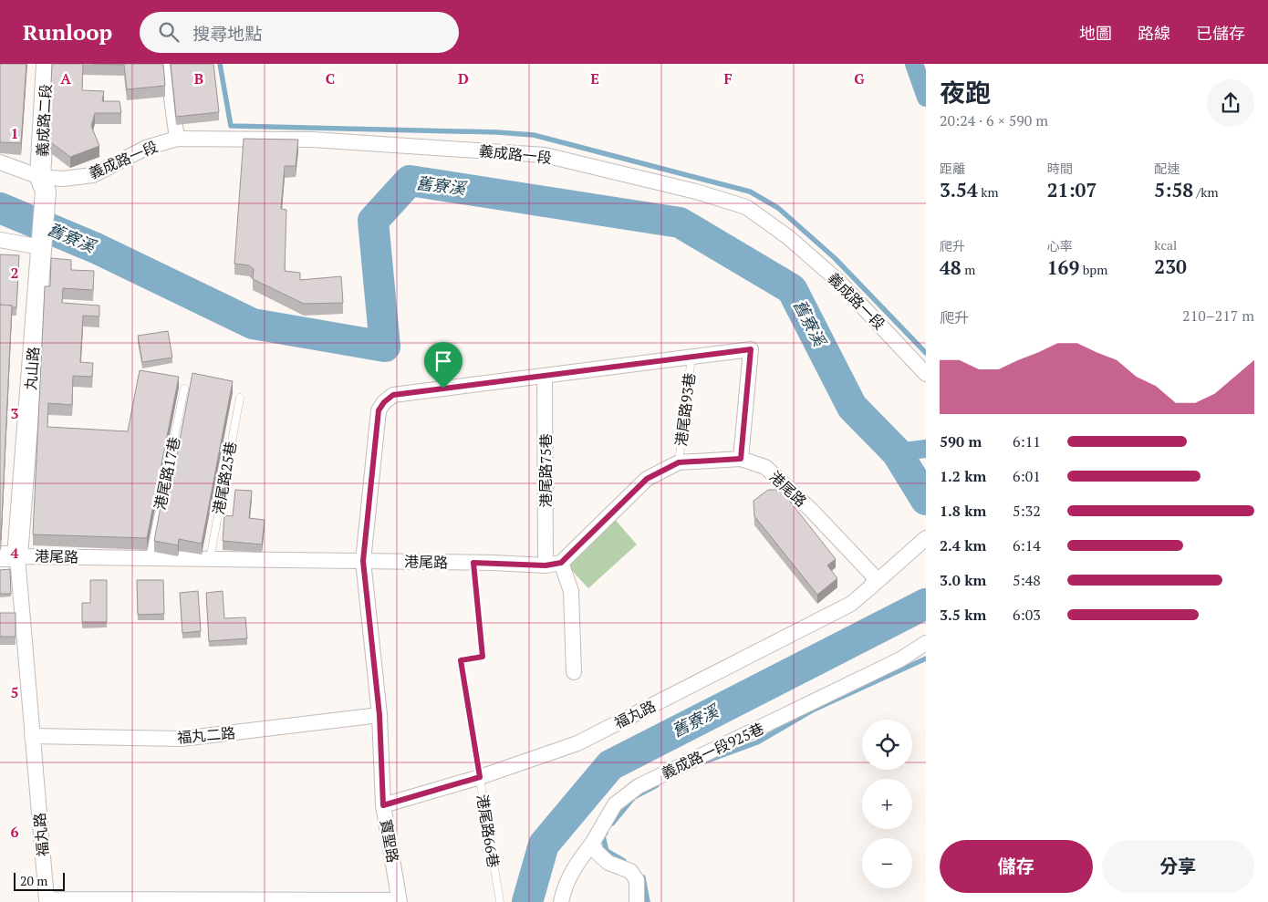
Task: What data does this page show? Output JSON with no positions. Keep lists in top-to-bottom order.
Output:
{
  "streets": {
    "street": [
      "義成路二段",
      "義成路一段",
      "丸山路",
      "港尾路75巷",
      "港尾路",
      "福丸路",
      "福丸二路",
      "義成路一段925巷",
      "寶聖路"
    ],
    "lane": [
      "港尾路93巷",
      "港尾路17巷",
      "港尾路25巷",
      "港尾路66巷"
    ]
  },
  "crossings": [
    ["義成路二段", "義成路一段"],
    ["義成路二段", "丸山路"],
    ["丸山路", "港尾路"],
    ["丸山路", "福丸路"],
    ["港尾路93巷", "港尾路"],
    ["港尾路93巷", "寶聖路"],
    ["港尾路75巷", "港尾路"],
    ["港尾路75巷", "寶聖路"],
    ["港尾路17巷", "港尾路"],
    ["港尾路25巷", "港尾路"],
    ["港尾路", "福丸路"],
    ["港尾路", "港尾路66巷"],
    ["港尾路", "寶聖路"],
    ["福丸路", "福丸二路"],
    ["福丸路", "港尾路66巷"],
    ["福丸路", "寶聖路"],
    ["福丸二路", "寶聖路"]
  ],
  "water": ["舊寮溪"],
  "scale_bar": "20 m",
  "page": {
    "header": "Runloop",
    "search": "搜尋地點",
    "nav": ["地圖", "路線", "已儲存"],
    "heading": ["夜跑", "20:24 · 6 × 590 m"],
    "stats": [
      ["距離", "3.54 km"],
      ["時間", "21:07"],
      ["配速", "5:58 /km"],
      ["爬升", "48 m"],
      ["心率", "169 bpm"],
      ["kcal", "230"]
    ],
    "chart": ["爬升", "210–217 m"],
    "list": [
      {
        "name": "590 m",
        "note": "6:11"
      },
      {
        "name": "1.2 km",
        "note": "6:01"
      },
      {
        "name": "1.8 km",
        "note": "5:32"
      },
      {
        "name": "2.4 km",
        "note": "6:14"
      },
      {
        "name": "3.0 km",
        "note": "5:48"
      },
      {
        "name": "3.5 km",
        "note": "6:03"
      }
    ],
    "map_buttons": ["+", "−"],
    "buttons": ["儲存", "分享"],
    "scale": "20 m"
  },
  "grid": {
    "columns": [
      "A",
      "B",
      "C",
      "D",
      "E",
      "F",
      "G"
    ],
    "rows": [
      "1",
      "2",
      "3",
      "4",
      "5",
      "6"
    ]
  }
}
